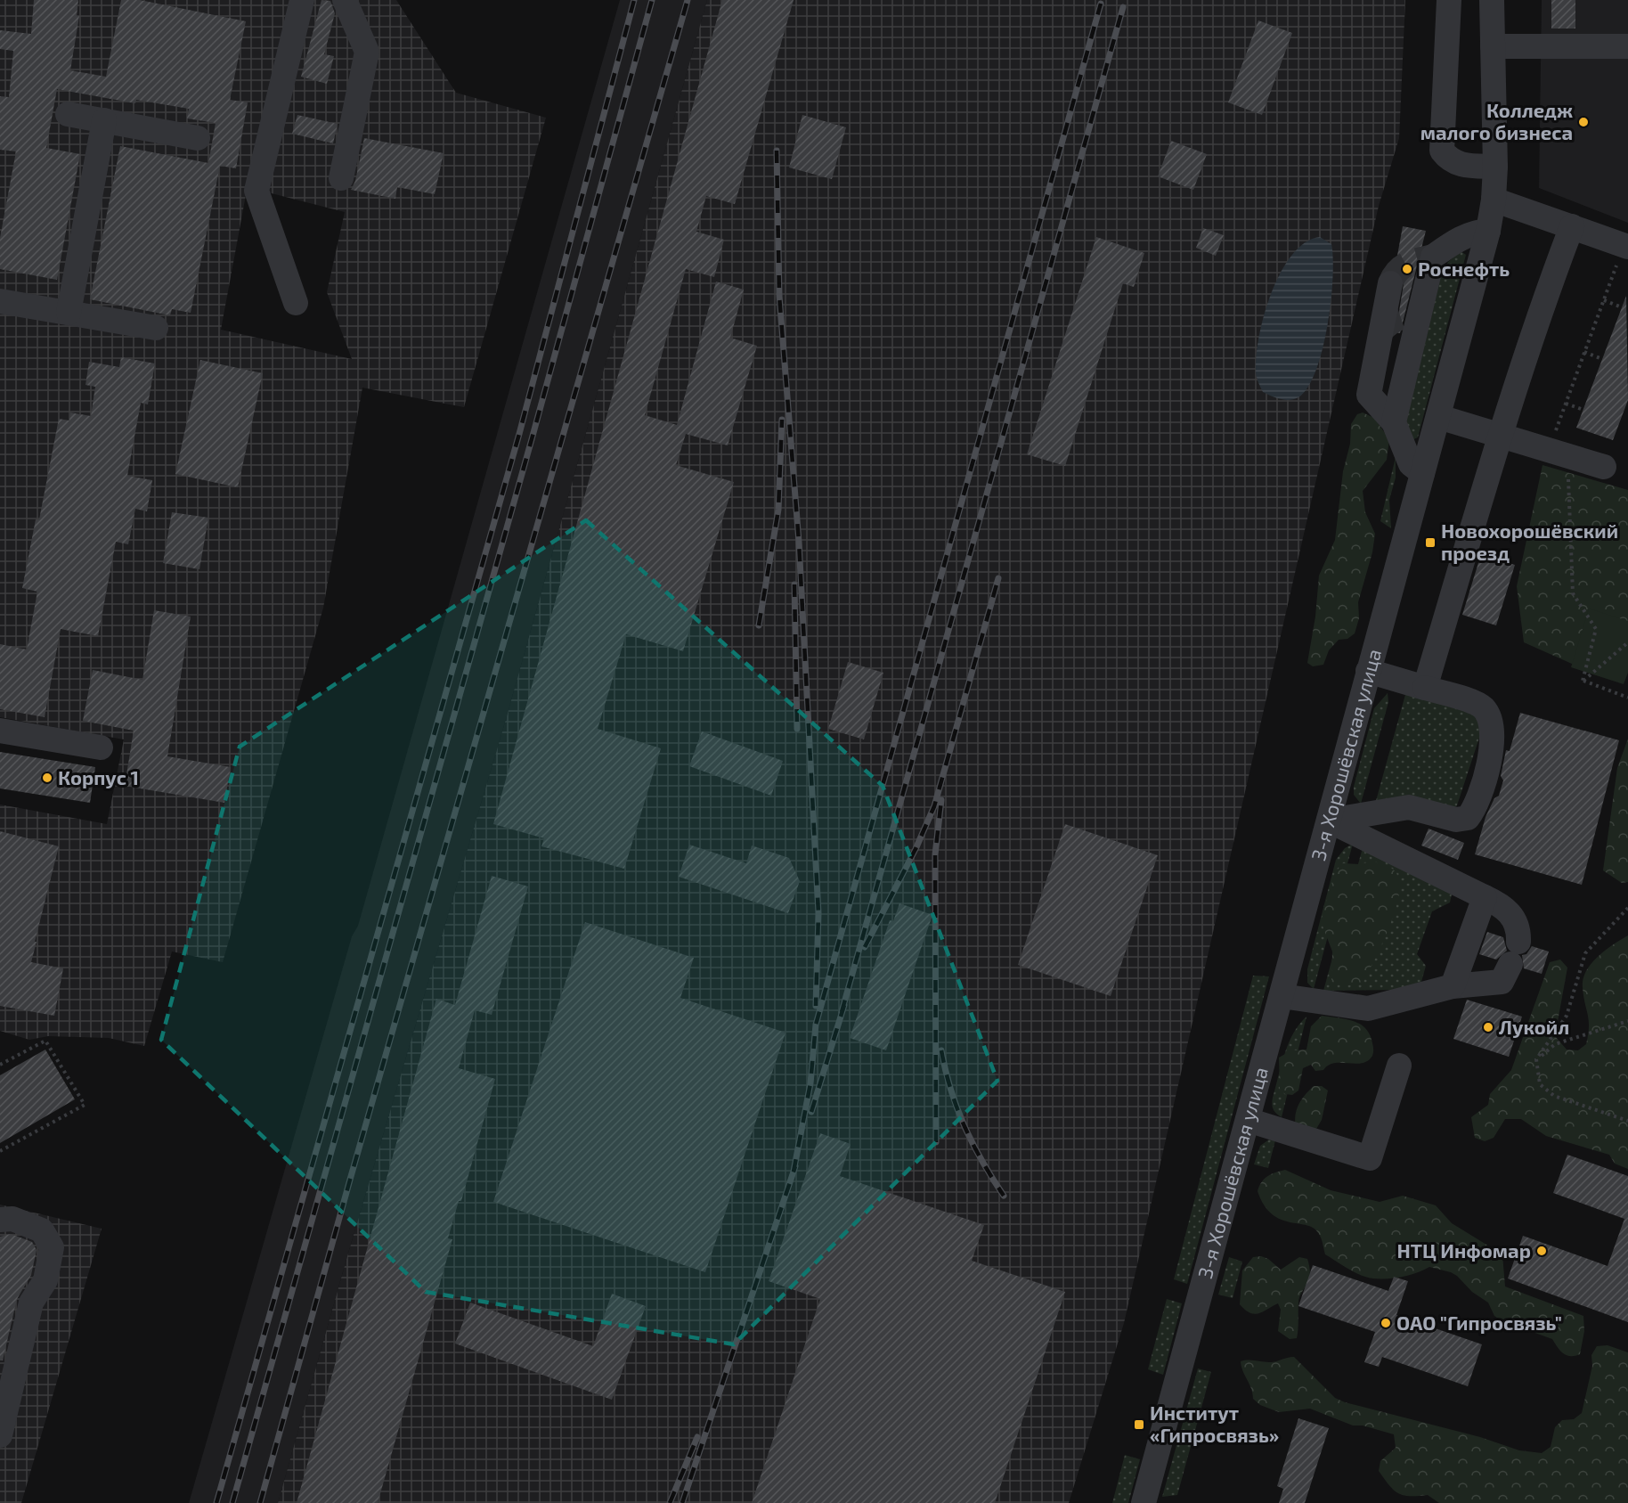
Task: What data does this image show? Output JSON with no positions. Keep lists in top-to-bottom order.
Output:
{
  "streets": {
    "street": ["3-я Хорошёвская улица"]
  },
  "places": {
    "other": [
      "Колледж малого бизнеса",
      "Роснефть",
      "Корпус 1",
      "Лукойл",
      "НТЦ Инфомар",
      "ОАО \"Гипросвязь\""
    ],
    "transit": ["Новохорошёвский проезд", "Институт «Гипросвязь»"]
  }
}
